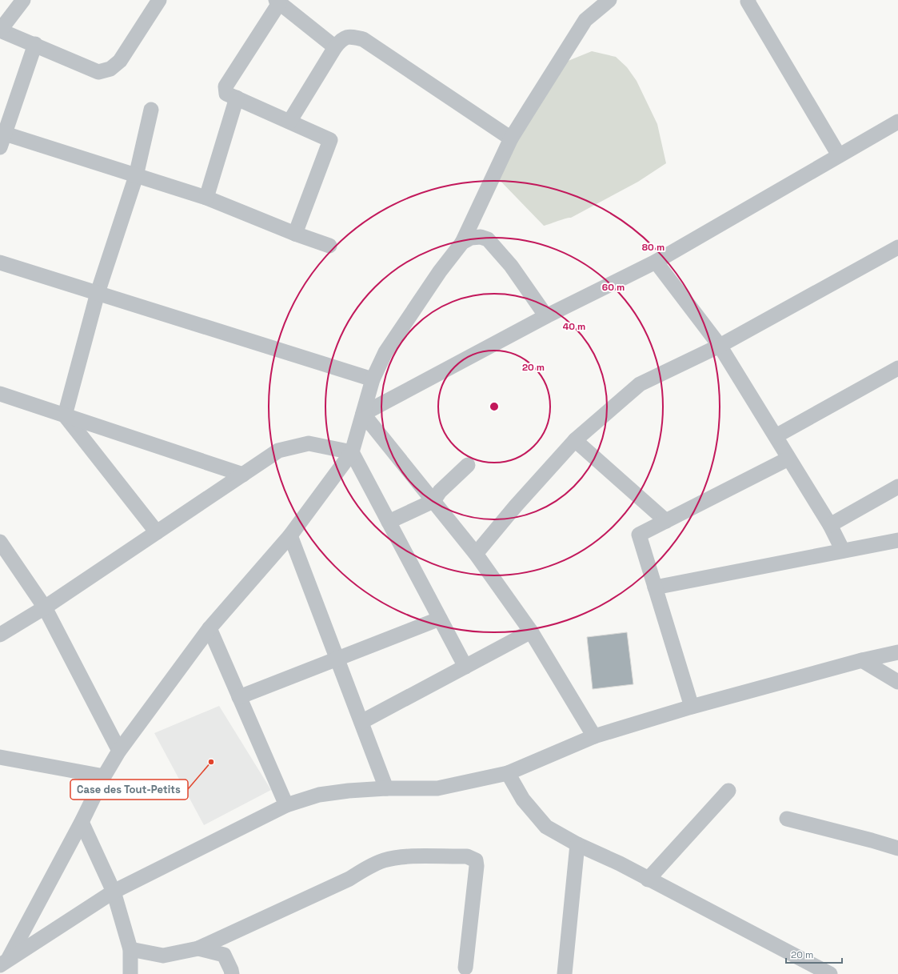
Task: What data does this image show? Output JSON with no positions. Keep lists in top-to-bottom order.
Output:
{
  "places": ["Case des Tout-Petits"],
  "scale_bar": "20 m",
  "rings": [
    "80 m",
    "60 m",
    "40 m",
    "20 m"
  ]
}
